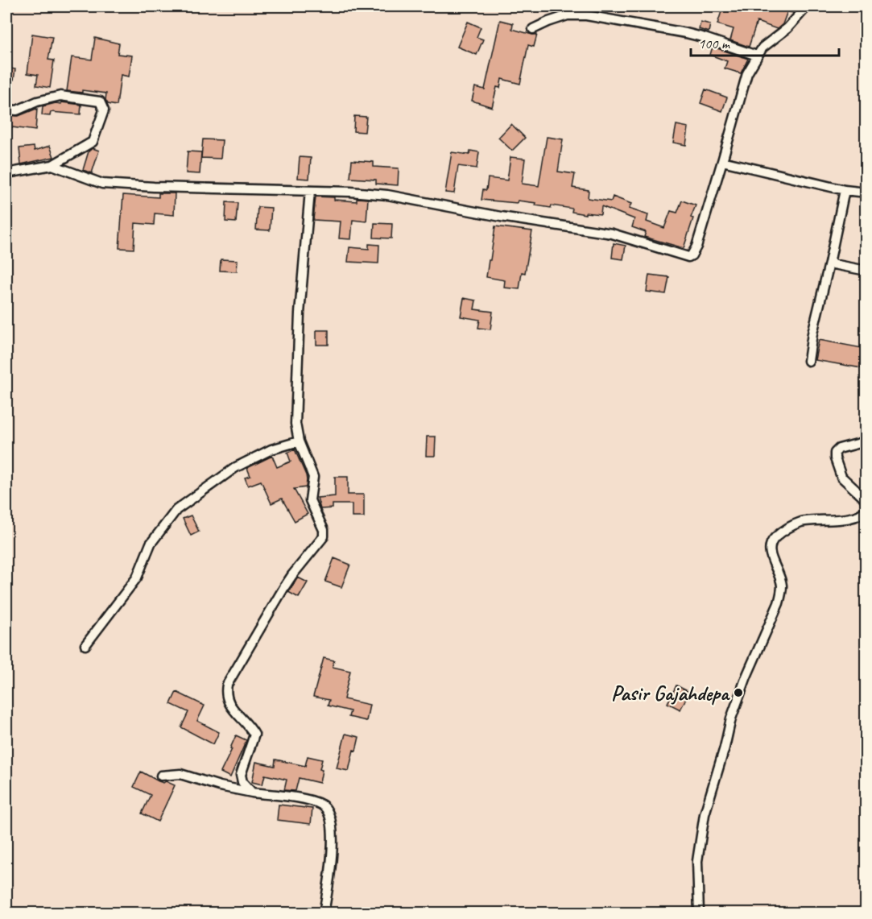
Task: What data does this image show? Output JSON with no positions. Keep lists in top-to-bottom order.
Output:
{
  "places": ["Pasir Gajahdepa"],
  "scale_bar": "100 m"
}
